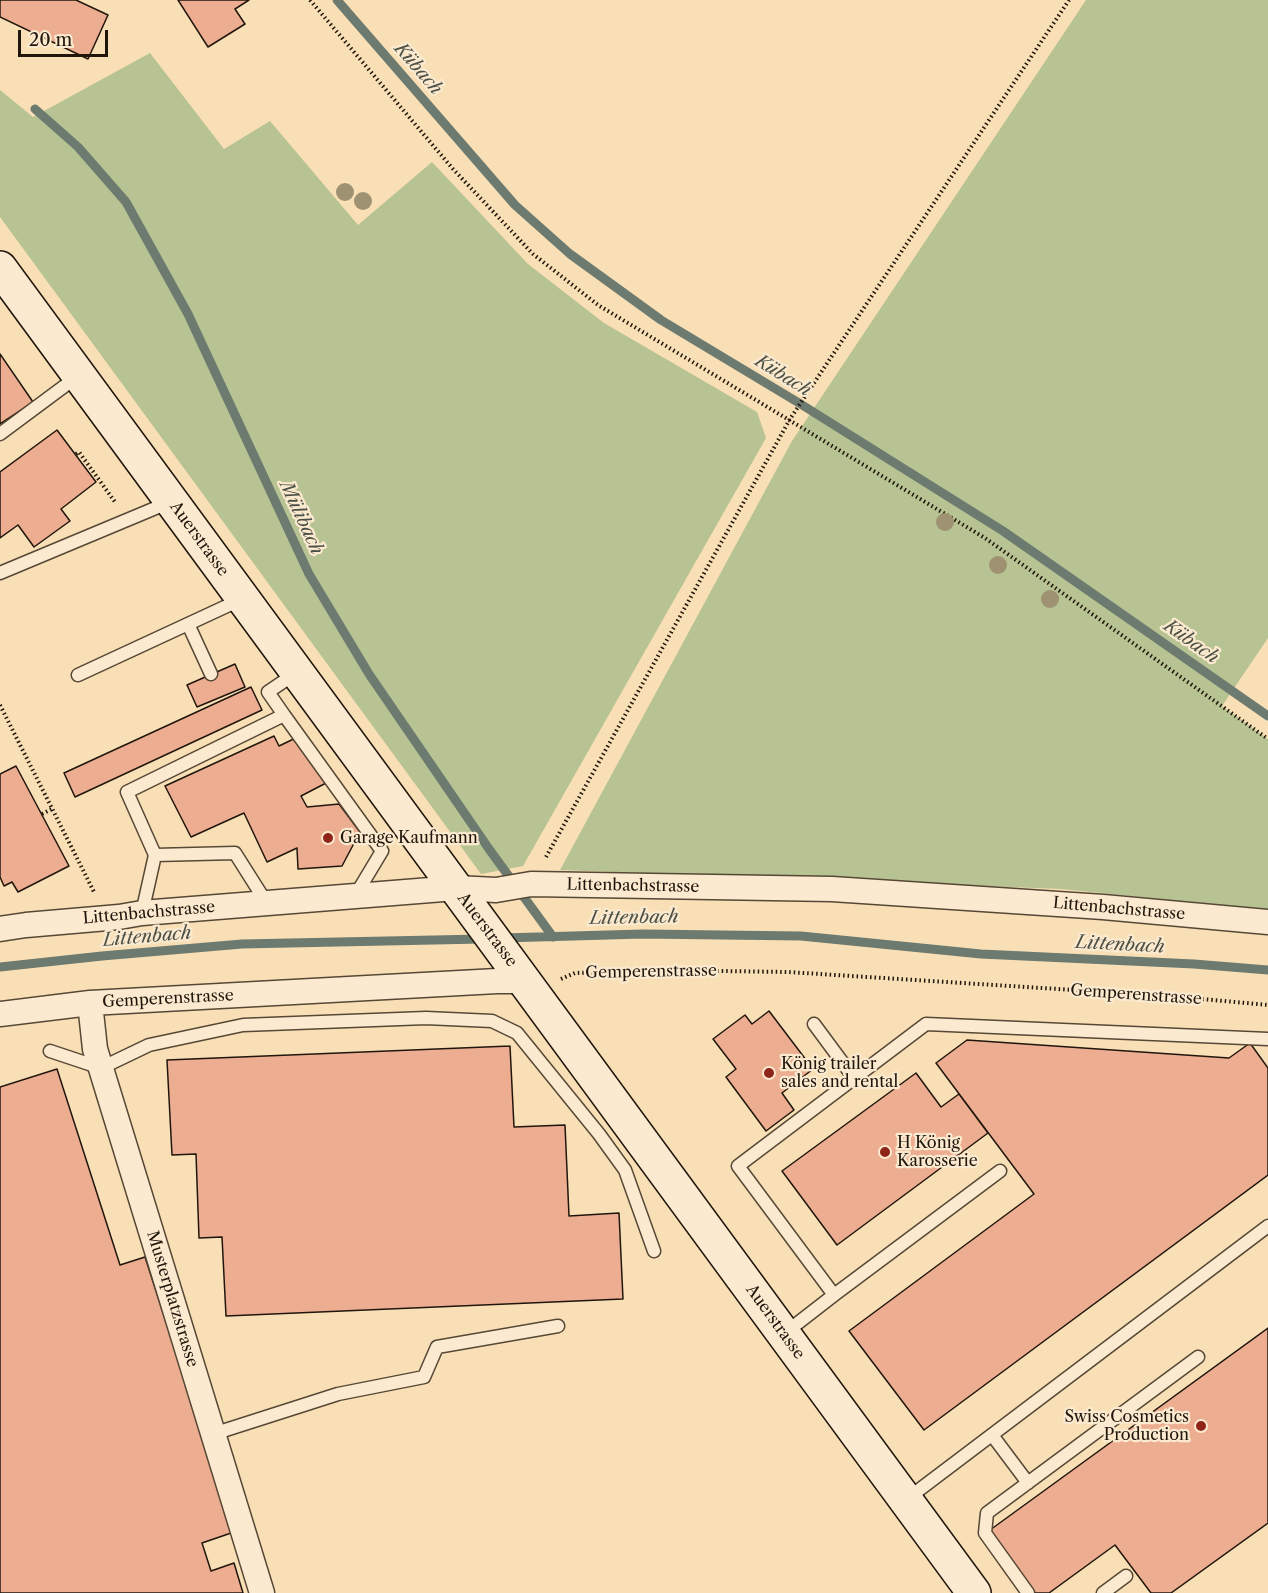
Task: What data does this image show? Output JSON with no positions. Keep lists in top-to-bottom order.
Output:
{
  "streets": {
    "main road": ["Auerstrasse"],
    "street": ["Littenbachstrasse", "Gemperenstrasse", "Musterplatzstrasse"]
  },
  "crossings": [
    ["Auerstrasse", "Littenbachstrasse"],
    ["Auerstrasse", "Gemperenstrasse"],
    ["Gemperenstrasse", "Musterplatzstrasse"]
  ],
  "water": ["Kübach", "Mülibach", "Littenbach"],
  "places": [
    "Garage Kaufmann",
    "König trailer sales and rental",
    "H König Karosserie",
    "Swiss Cosmetics Production"
  ],
  "scale_bar": "20 m"
}
